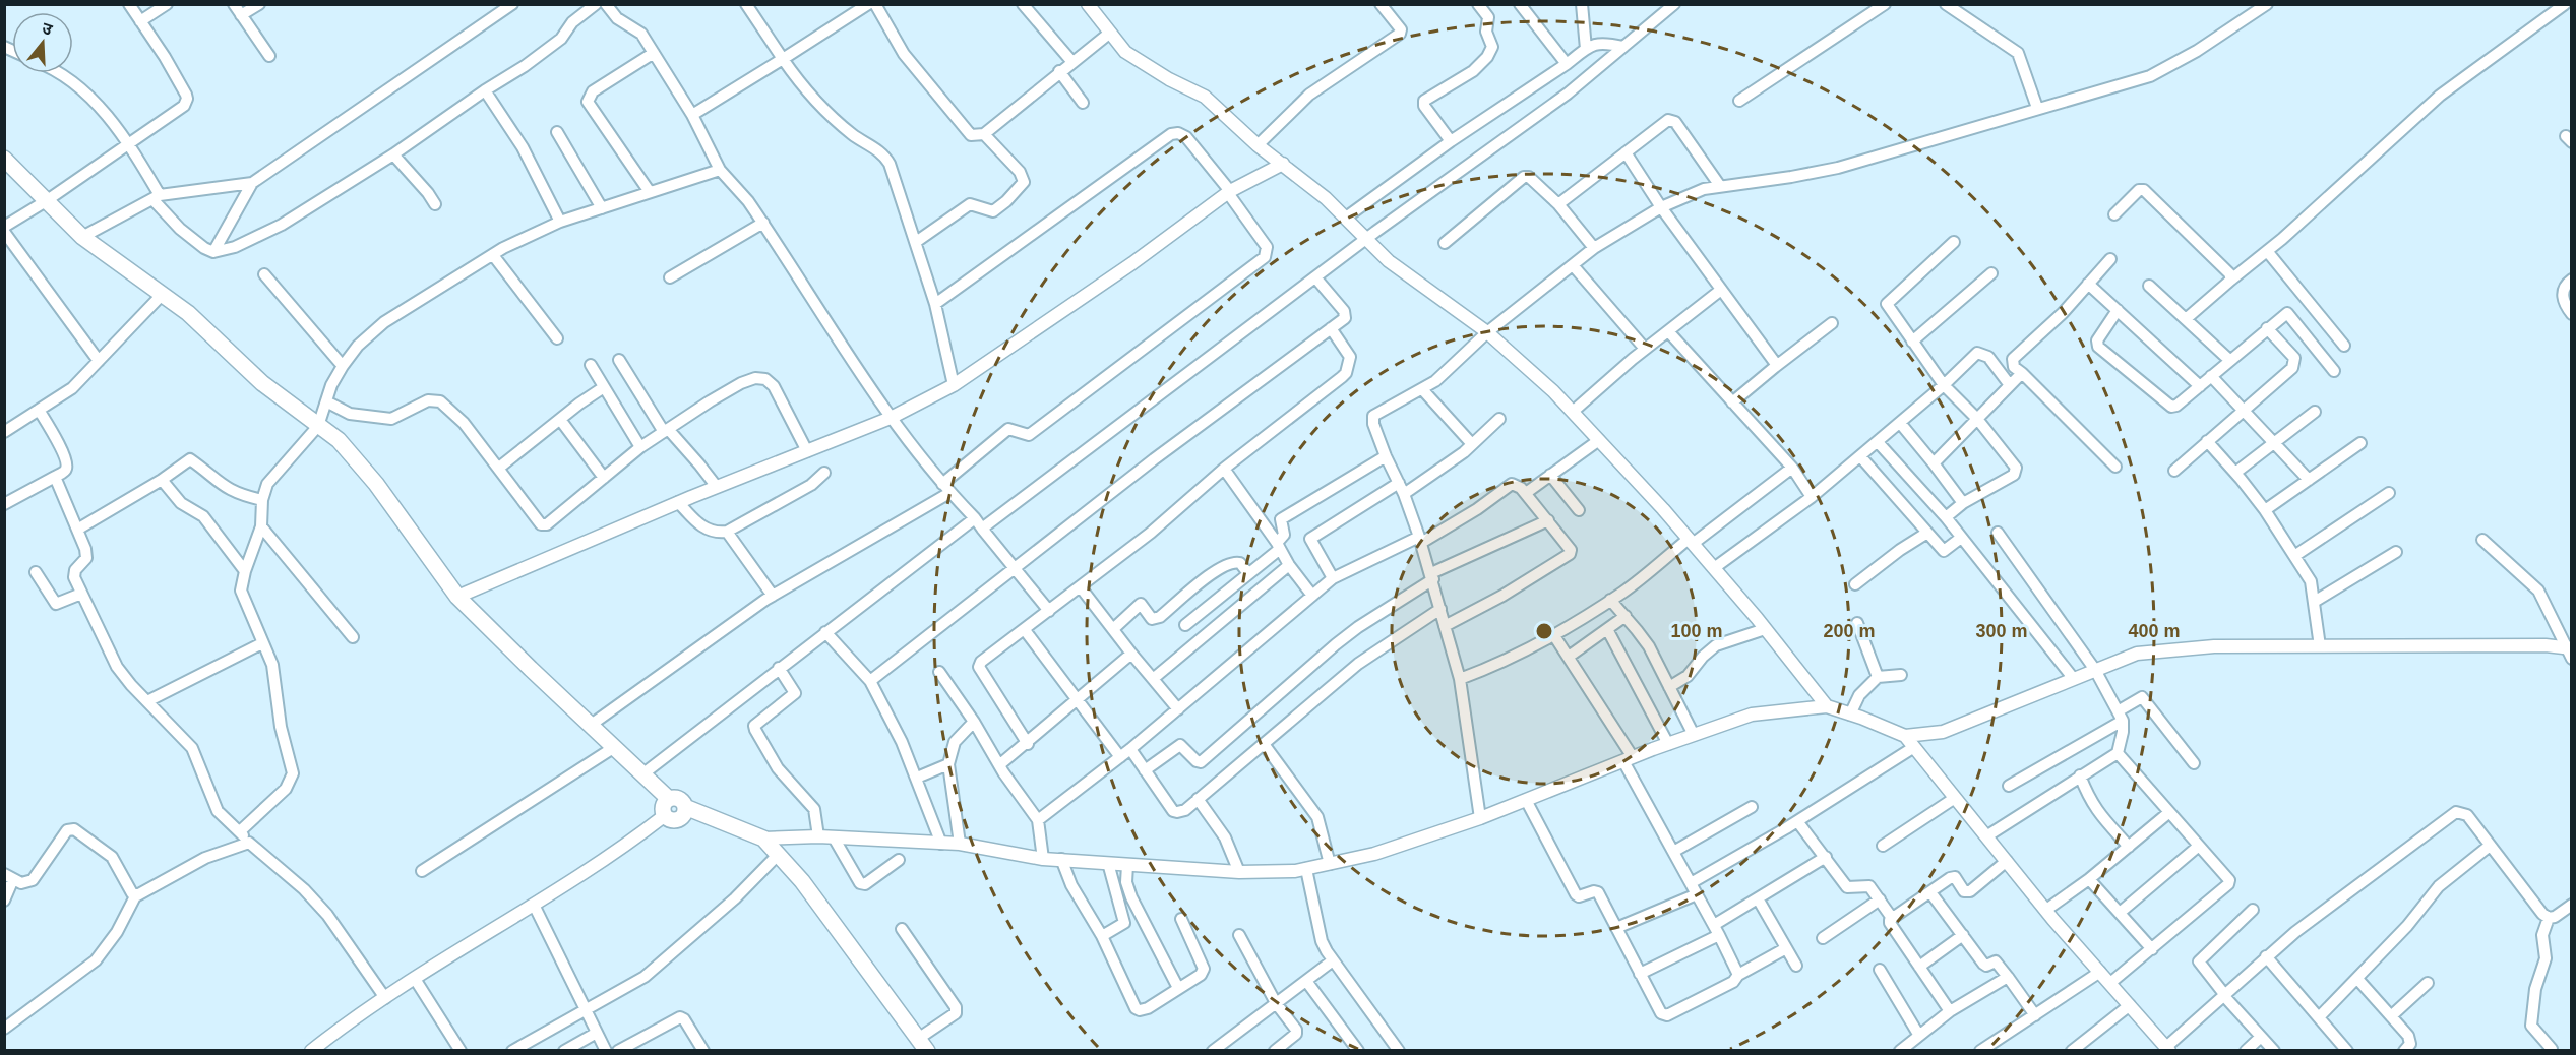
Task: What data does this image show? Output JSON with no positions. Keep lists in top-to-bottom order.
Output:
{
  "north": "top",
  "rings": [
    "100 m",
    "200 m",
    "300 m",
    "400 m"
  ]
}
